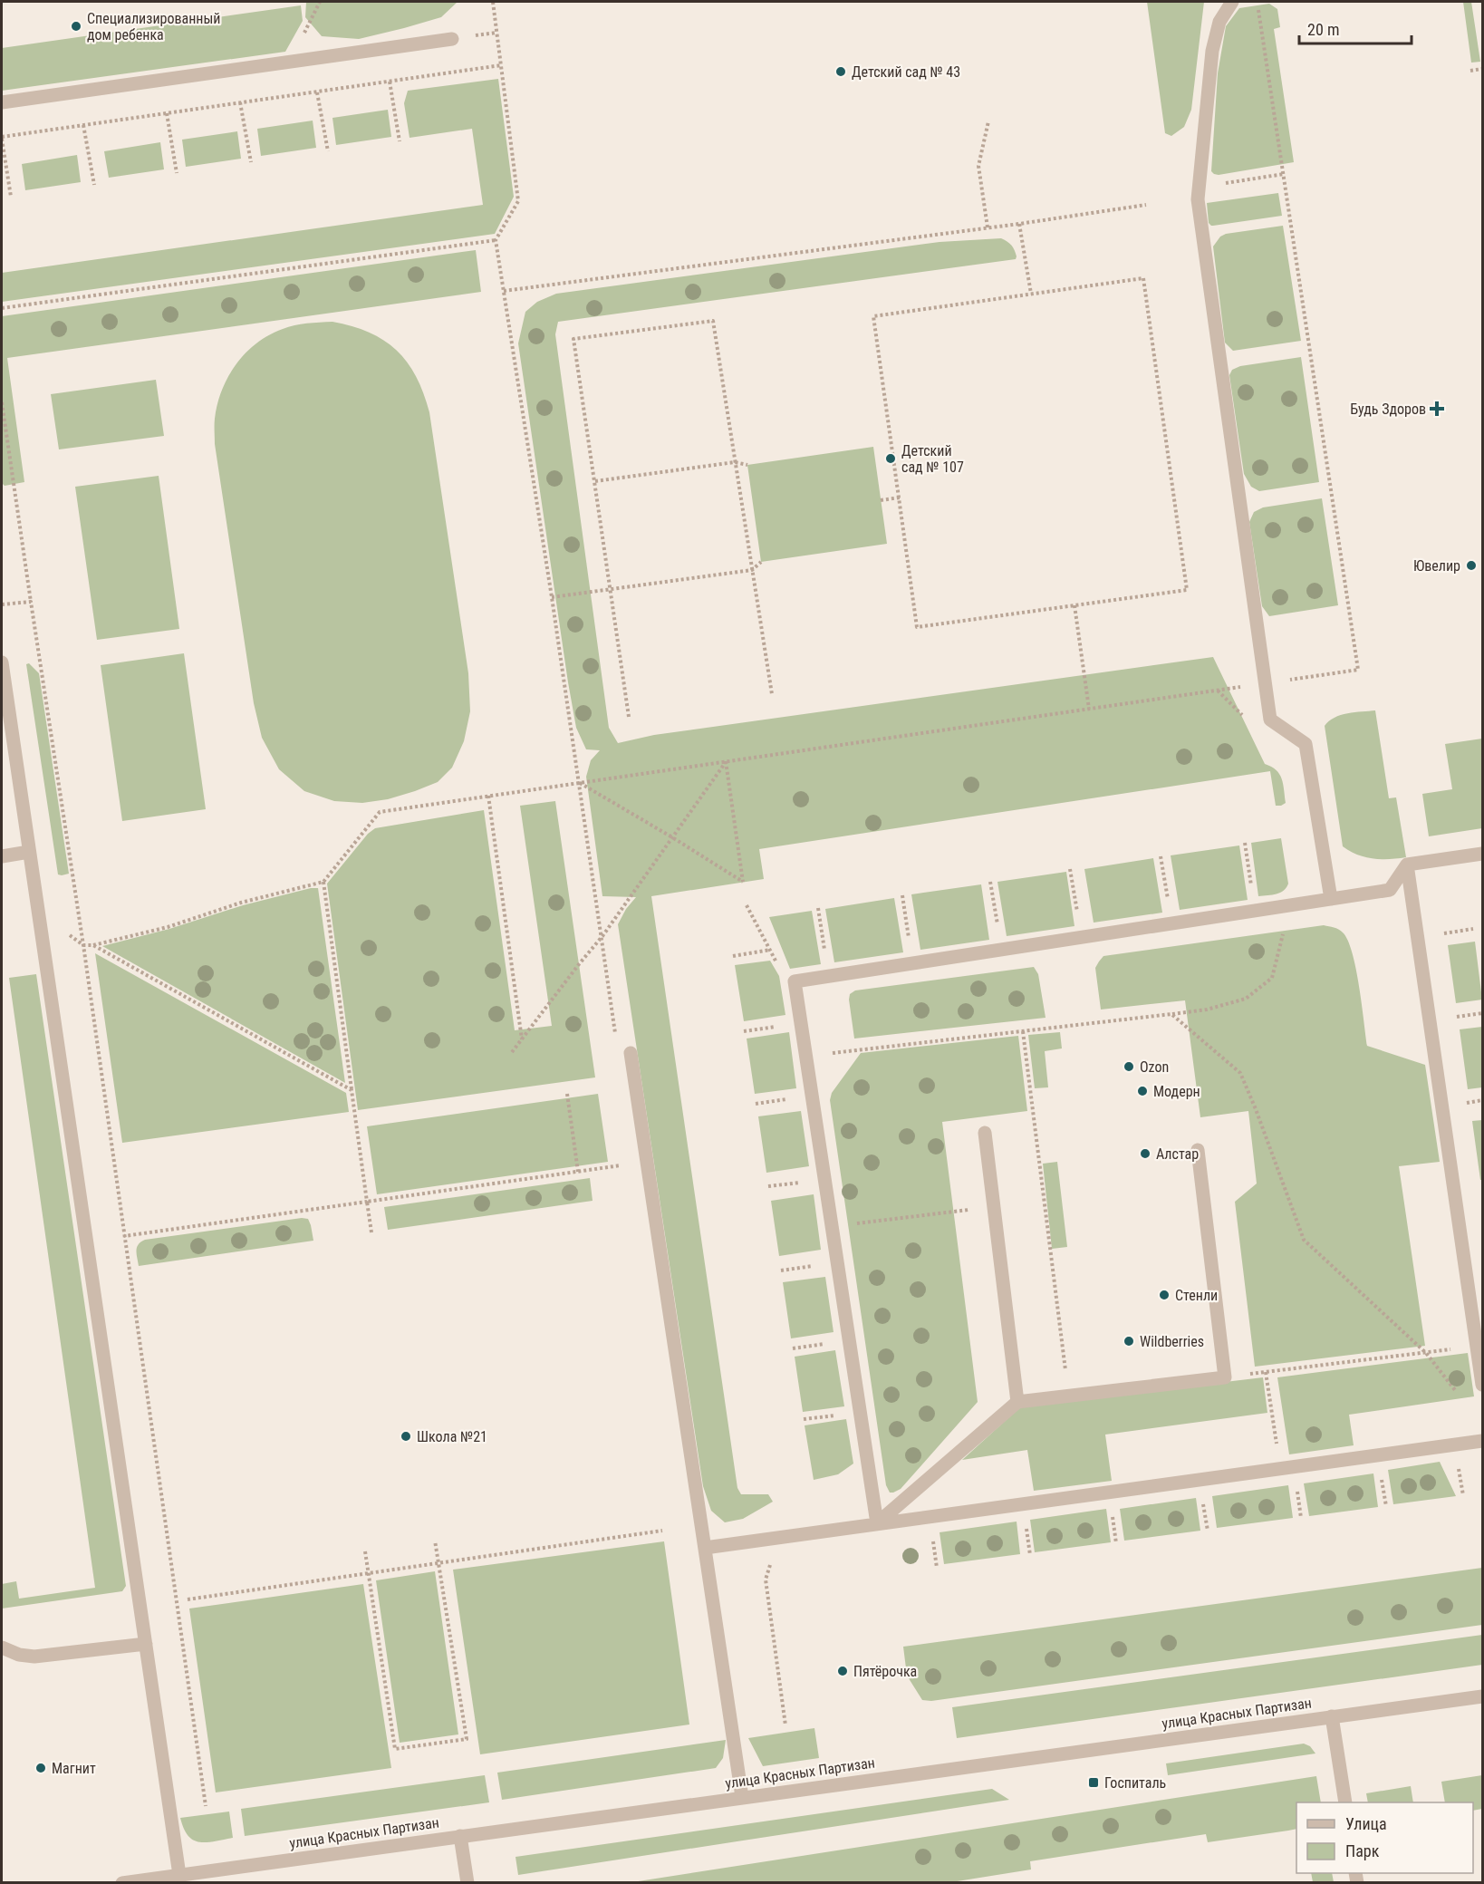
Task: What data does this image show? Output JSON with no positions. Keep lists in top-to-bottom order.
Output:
{
  "streets": {
    "street": ["улица Красных Партизан"]
  },
  "places": {
    "other": [
      "Специализированный дом ребенка",
      "Детский сад № 43",
      "Детский сад № 107",
      "Ювелир",
      "Ozon",
      "Модерн",
      "Алстар",
      "Стенли",
      "Wildberries",
      "Школа №21",
      "Пятёрочка",
      "Магнит"
    ],
    "health": ["Будь Здоров"],
    "transit": ["Госпиталь"]
  },
  "legend": ["Улица", "Парк"],
  "scale_bar": "20 m"
}
